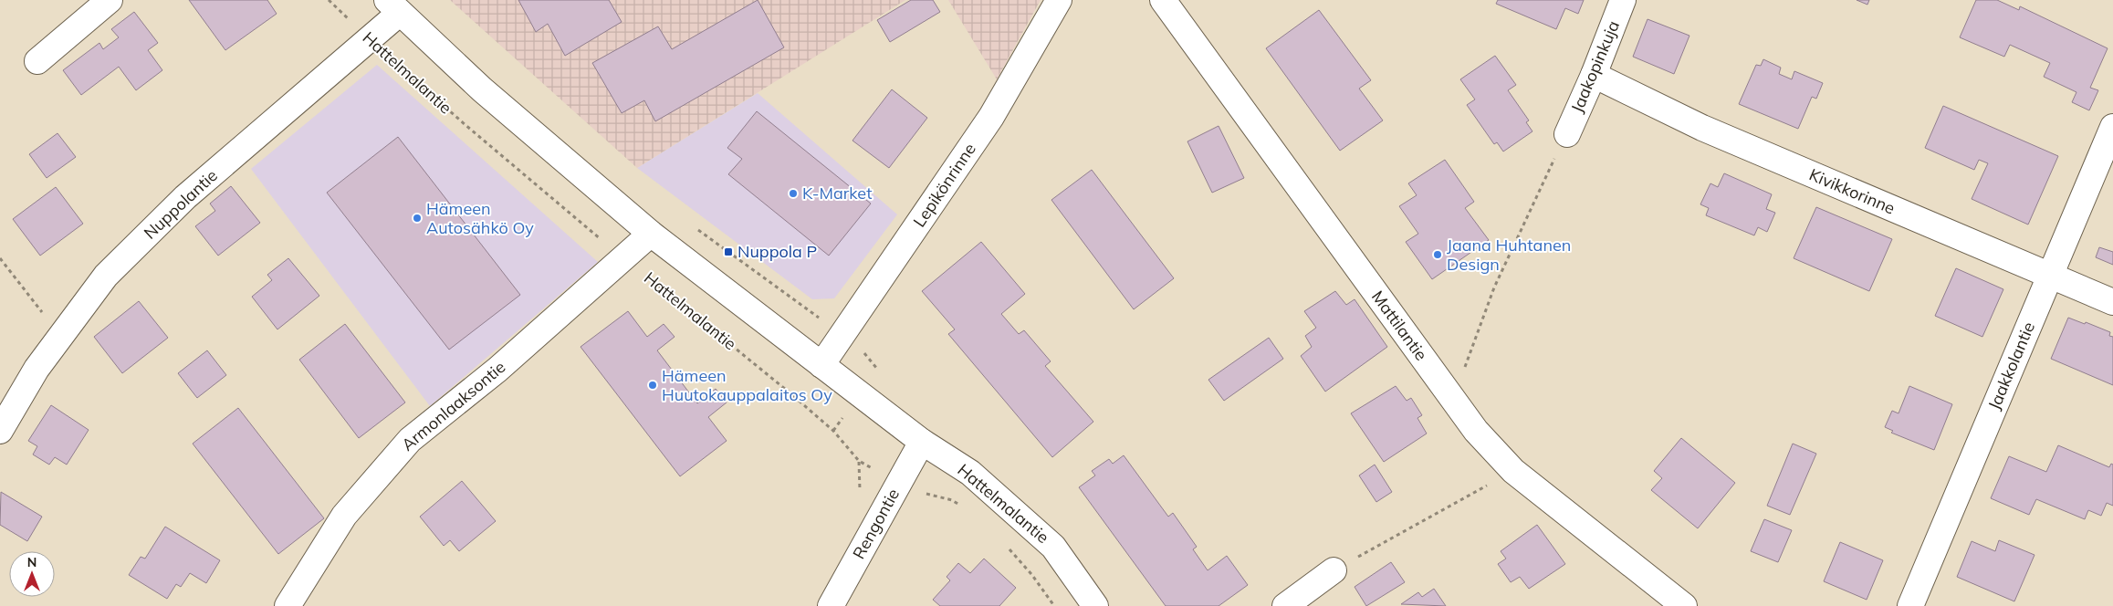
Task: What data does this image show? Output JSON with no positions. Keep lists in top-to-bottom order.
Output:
{
  "streets": {
    "street": [
      "Jaakopinkuja",
      "Hattelmalantie",
      "Lepikönrinne",
      "Kivikkorinne",
      "Nuppolantie",
      "Mattilantie",
      "Jaakkolantie",
      "Armonlaaksontie",
      "Rengontie"
    ]
  },
  "crossings": [
    ["Jaakopinkuja", "Kivikkorinne"],
    ["Hattelmalantie", "Lepikönrinne"],
    ["Hattelmalantie", "Nuppolantie"],
    ["Hattelmalantie", "Armonlaaksontie"],
    ["Hattelmalantie", "Rengontie"],
    ["Kivikkorinne", "Jaakkolantie"]
  ],
  "places": {
    "other": [
      "K-Market",
      "Hämeen Autosähkö Oy",
      "Jaana Huhtanen Design",
      "Hämeen Huutokauppalaitos Oy"
    ],
    "transit": ["Nuppola P"]
  },
  "north": "top"
}
